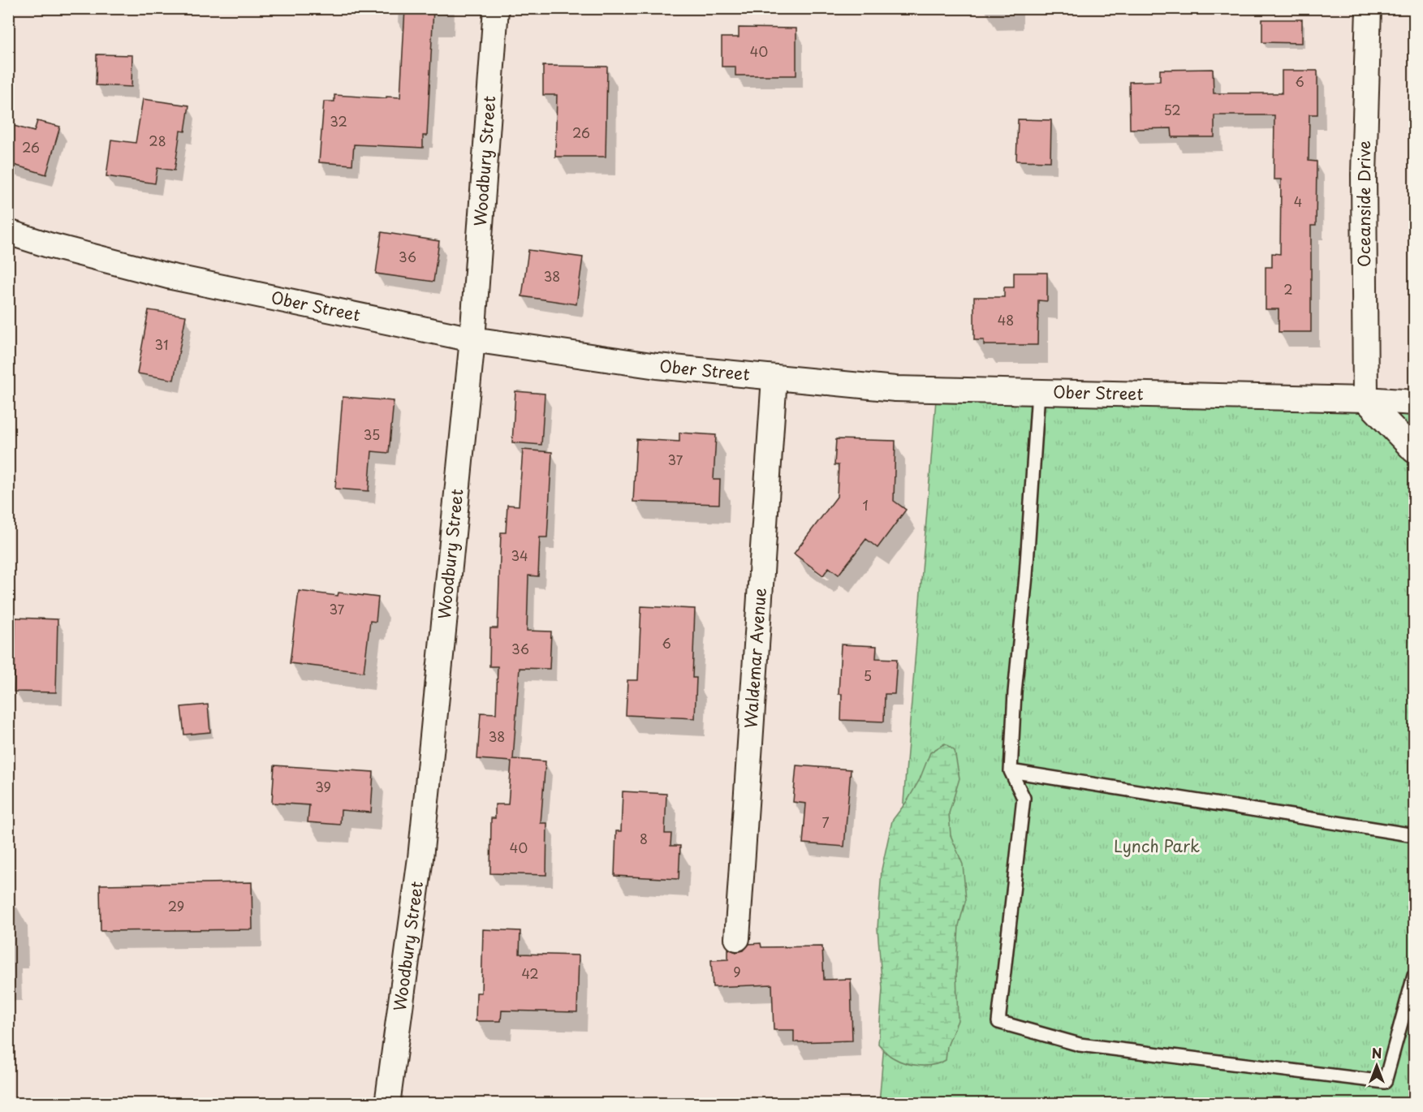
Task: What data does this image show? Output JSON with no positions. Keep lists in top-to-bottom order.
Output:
{
  "streets": {
    "street": [
      "Woodbury Street",
      "Oceanside Drive",
      "Ober Street",
      "Waldemar Avenue"
    ]
  },
  "crossings": [
    ["Woodbury Street", "Ober Street"],
    ["Oceanside Drive", "Ober Street"],
    ["Ober Street", "Waldemar Avenue"]
  ],
  "parks": ["Lynch Park"],
  "house_numbers": [
    "40",
    "6",
    "52",
    "32",
    "26",
    "28",
    "26",
    "4",
    "36",
    "38",
    "2",
    "48",
    "31",
    "35",
    "37",
    "1",
    "34",
    "37",
    "6",
    "36",
    "5",
    "38",
    "39",
    "7",
    "8",
    "40",
    "29",
    "9",
    "42"
  ],
  "north": "top"
}
